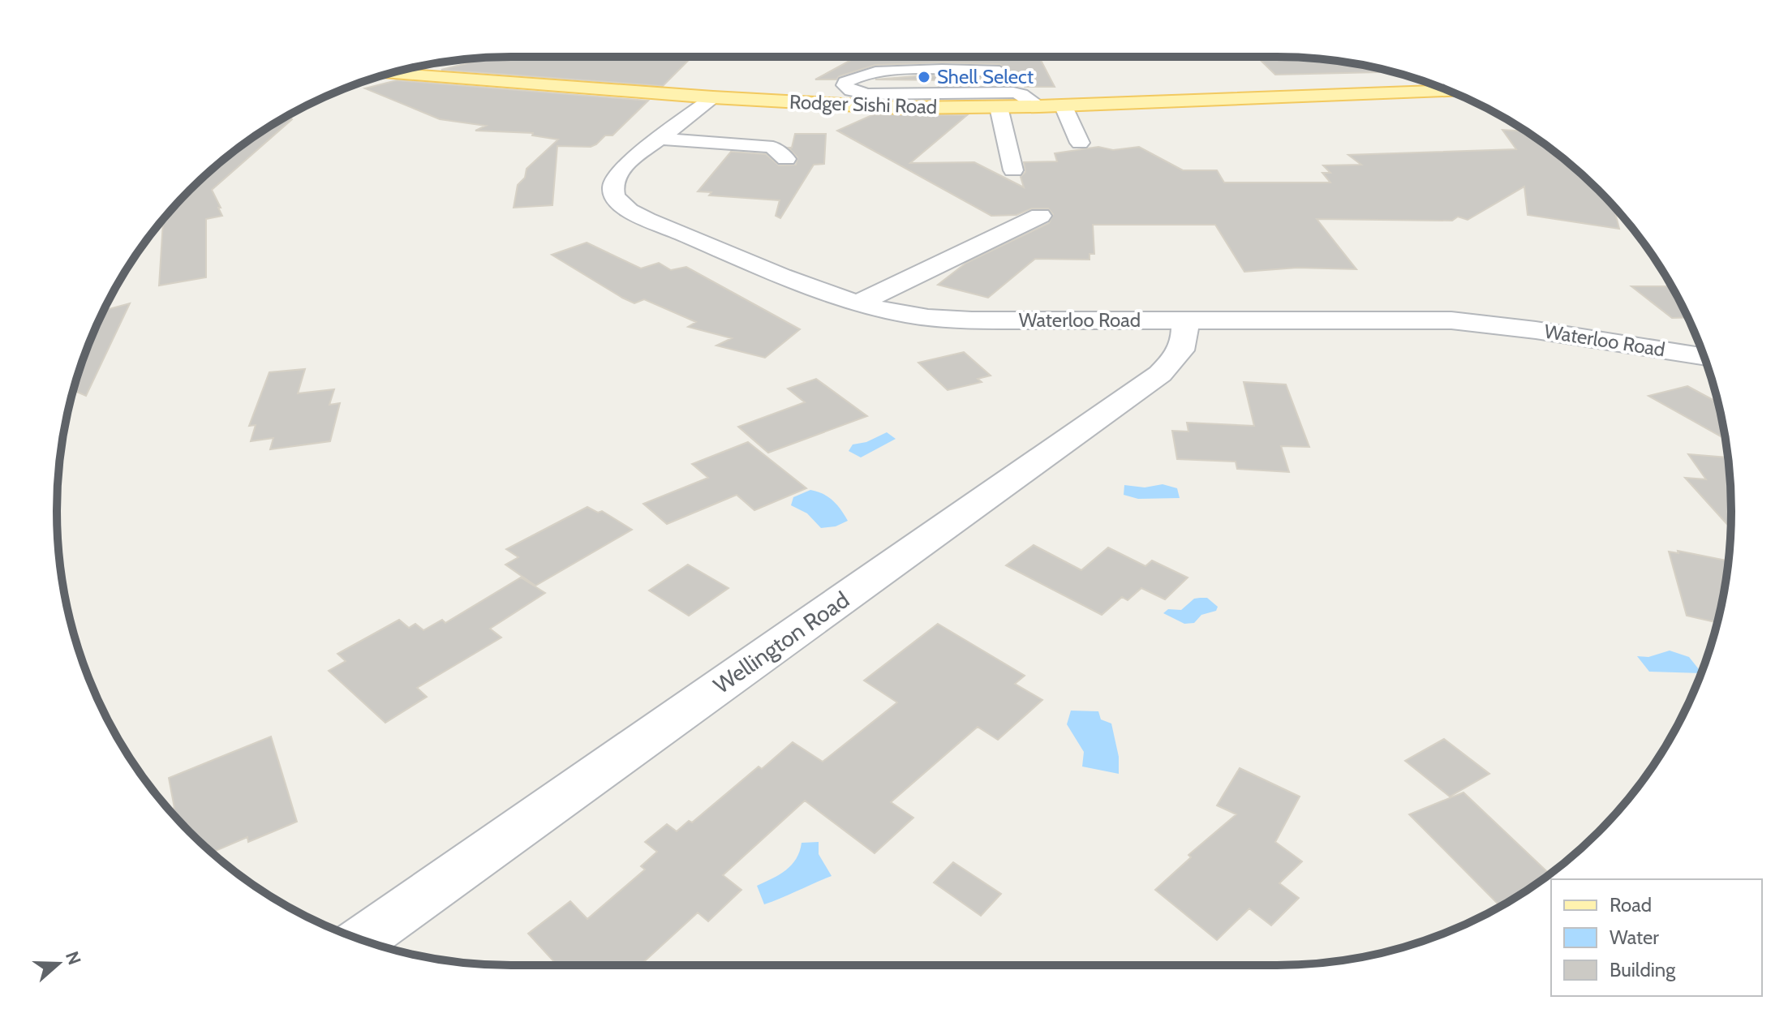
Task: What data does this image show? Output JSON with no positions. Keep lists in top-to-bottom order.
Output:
{
  "streets": {
    "main road": ["Rodger Sishi Road"],
    "street": ["Waterloo Road", "Wellington Road"]
  },
  "crossings": [
    ["Rodger Sishi Road", "Waterloo Road"],
    ["Waterloo Road", "Wellington Road"]
  ],
  "places": ["Shell Select"],
  "legend": ["Road", "Water", "Building"],
  "north": "right"
}
